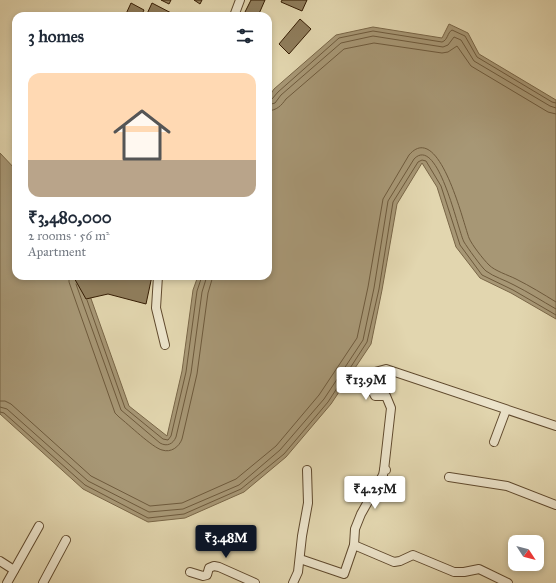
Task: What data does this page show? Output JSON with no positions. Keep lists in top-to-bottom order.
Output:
{
  "north": "bottom right",
  "page": {
    "heading": "3 homes",
    "list": [
      {
        "name": "₹3,480,000",
        "note": "2 rooms · 56 m² · Apartment"
      }
    ],
    "price": ["₹13.9M", "₹4.25M", "₹3.48M"]
  }
}
